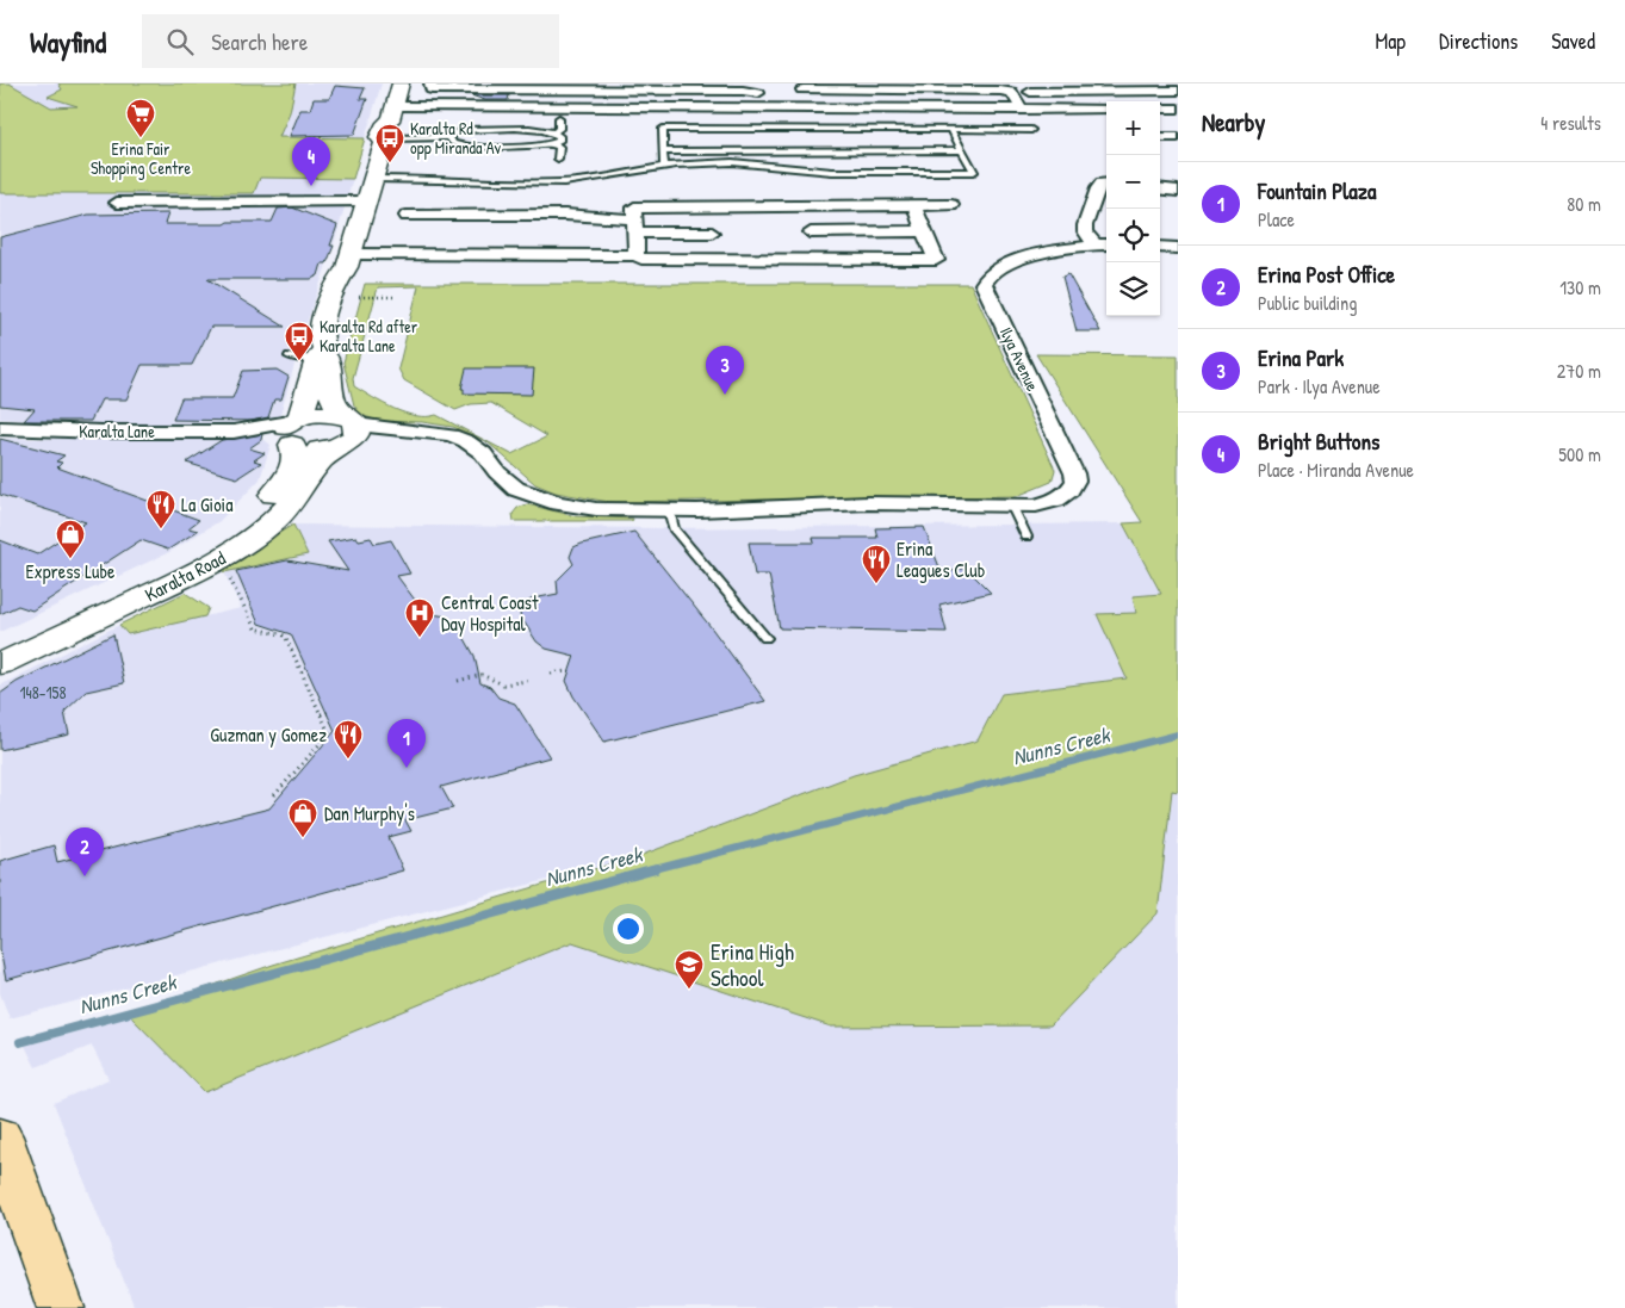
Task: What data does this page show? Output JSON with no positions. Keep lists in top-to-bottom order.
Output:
{
  "streets": {
    "street": ["Ilya Avenue", "Karalta Lane", "Karalta Road"]
  },
  "crossings": [
    ["Ilya Avenue", "Karalta Road"],
    ["Karalta Lane", "Karalta Road"]
  ],
  "water": ["Nunns Creek"],
  "places": {
    "supermarket": ["Erina Fair Shopping Centre"],
    "bus stop": ["Karalta Rd opp Miranda Av", "Karalta Rd after Karalta Lane"],
    "restaurant": ["La Gioia", "Erina Leagues Club", "Guzman y Gomez"],
    "shop": ["Express Lube", "Dan Murphy's"],
    "hospital": ["Central Coast Day Hospital"],
    "school or university": ["Erina High School"]
  },
  "house_numbers": ["148-158"],
  "page": {
    "header": "Wayfind",
    "search": "Search here",
    "nav": ["Map", "Directions", "Saved"],
    "heading": ["Nearby", "4 results"],
    "map_buttons": ["+", "−"],
    "pins": [
      "4",
      "3",
      "1",
      "2"
    ],
    "list": [
      {
        "mark": "1",
        "name": "Fountain Plaza",
        "note": "Place",
        "value": "80 m"
      },
      {
        "mark": "2",
        "name": "Erina Post Office",
        "note": "Public building",
        "value": "130 m"
      },
      {
        "mark": "3",
        "name": "Erina Park",
        "note": "Park · Ilya Avenue",
        "value": "270 m"
      },
      {
        "mark": "4",
        "name": "Bright Buttons",
        "note": "Place · Miranda Avenue",
        "value": "500 m"
      }
    ]
  }
}
